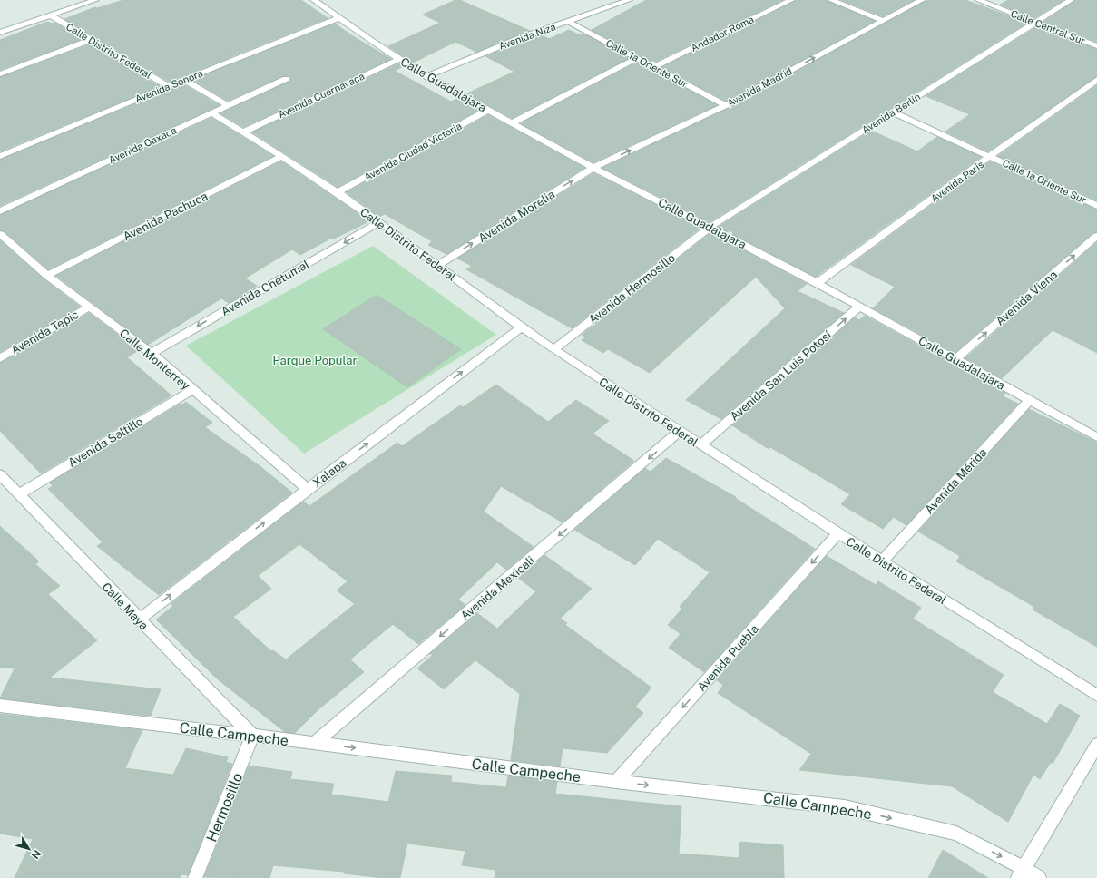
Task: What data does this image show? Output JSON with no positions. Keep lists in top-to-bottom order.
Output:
{
  "streets": {
    "street": [
      "Calle Central Sur",
      "Andador Roma",
      "Avenida Niza",
      "Calle Distrito Federal",
      "Calle 1a Oriente Sur",
      "Calle Guadalajara",
      "Avenida Sonora",
      "Avenida Madrid",
      "Avenida Cuernavaca",
      "Avenida Berlín",
      "Avenida Oaxaca",
      "Avenida Ciudad Victoria",
      "Avenida París",
      "Avenida Pachuca",
      "Avenida Morelia",
      "Avenida Chetumal",
      "Avenida Hermosillo",
      "Avenida Viena",
      "Avenida Tepic",
      "Calle Monterrey",
      "Avenida San Luis Potosí",
      "Avenida Saltillo",
      "Xalapa",
      "Avenida Mérida",
      "Avenida Mexicali",
      "Calle Maya",
      "Avenida Puebla",
      "Calle Campeche",
      "Hermosillo"
    ]
  },
  "crossings": [
    ["Calle Central Sur", "Avenida Berlín"],
    ["Andador Roma", "Calle 1a Oriente Sur"],
    ["Avenida Niza", "Calle 1a Oriente Sur"],
    ["Avenida Niza", "Calle Guadalajara"],
    ["Calle Distrito Federal", "Avenida Sonora"],
    ["Calle Distrito Federal", "Avenida Cuernavaca"],
    ["Calle Distrito Federal", "Avenida Oaxaca"],
    ["Calle Distrito Federal", "Avenida Ciudad Victoria"],
    ["Calle Distrito Federal", "Avenida Pachuca"],
    ["Calle Distrito Federal", "Avenida Morelia"],
    ["Calle Distrito Federal", "Avenida Chetumal"],
    ["Calle Distrito Federal", "Avenida Hermosillo"],
    ["Calle Distrito Federal", "Avenida San Luis Potosí"],
    ["Calle Distrito Federal", "Xalapa"],
    ["Calle Distrito Federal", "Avenida Mérida"],
    ["Calle Distrito Federal", "Avenida Mexicali"],
    ["Calle Distrito Federal", "Avenida Puebla"],
    ["Calle 1a Oriente Sur", "Avenida Madrid"],
    ["Calle 1a Oriente Sur", "Avenida Berlín"],
    ["Calle 1a Oriente Sur", "Avenida París"],
    ["Calle Guadalajara", "Avenida Sonora"],
    ["Calle Guadalajara", "Avenida Madrid"],
    ["Calle Guadalajara", "Avenida Cuernavaca"],
    ["Calle Guadalajara", "Avenida Berlín"],
    ["Calle Guadalajara", "Avenida Ciudad Victoria"],
    ["Calle Guadalajara", "Avenida París"],
    ["Calle Guadalajara", "Avenida Morelia"],
    ["Calle Guadalajara", "Avenida Hermosillo"],
    ["Calle Guadalajara", "Avenida Viena"],
    ["Calle Guadalajara", "Avenida San Luis Potosí"],
    ["Calle Guadalajara", "Avenida Mérida"],
    ["Avenida Madrid", "Avenida Morelia"],
    ["Avenida Berlín", "Avenida Hermosillo"],
    ["Avenida Pachuca", "Calle Monterrey"],
    ["Avenida Chetumal", "Calle Monterrey"],
    ["Avenida Tepic", "Calle Monterrey"],
    ["Calle Monterrey", "Avenida Saltillo"],
    ["Calle Monterrey", "Xalapa"],
    ["Avenida Saltillo", "Calle Maya"],
    ["Xalapa", "Calle Maya"],
    ["Avenida Mexicali", "Calle Campeche"],
    ["Calle Maya", "Calle Campeche"],
    ["Calle Maya", "Hermosillo"],
    ["Avenida Puebla", "Calle Campeche"],
    ["Calle Campeche", "Hermosillo"]
  ],
  "one_way": [
    "Avenida Madrid",
    "Avenida Morelia",
    "Avenida Chetumal",
    "Avenida Viena",
    "Avenida San Luis Potosí",
    "Xalapa",
    "Avenida Mexicali",
    "Avenida Puebla",
    "Calle Campeche"
  ],
  "parks": ["Parque Popular"],
  "north": "bottom right"
}
